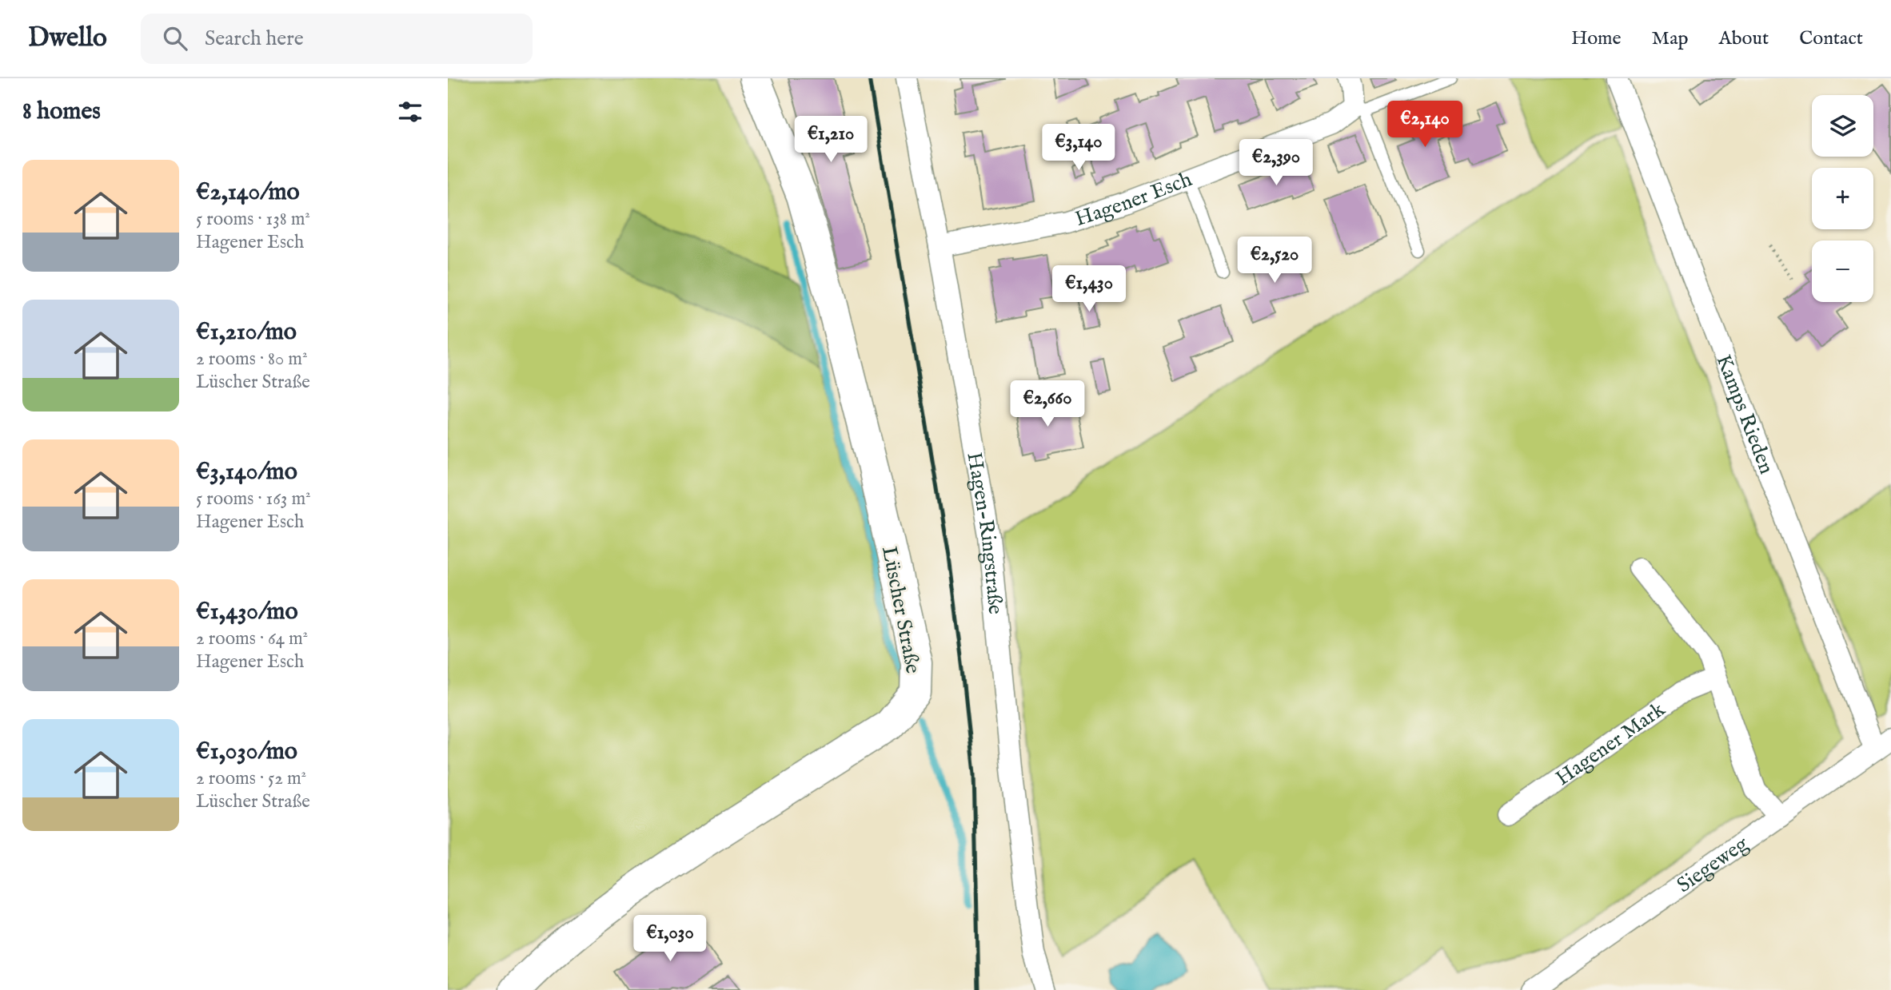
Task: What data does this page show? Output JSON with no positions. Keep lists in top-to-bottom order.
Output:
{
  "streets": {
    "street": [
      "Hagener Esch",
      "Kamps Rieden",
      "Hagen-Ringstraße",
      "Lüscher Straße",
      "Hagener Mark",
      "Siegeweg"
    ]
  },
  "crossings": [
    ["Hagener Esch", "Hagen-Ringstraße"],
    ["Kamps Rieden", "Siegeweg"]
  ],
  "page": {
    "header": "Dwello",
    "search": "Search here",
    "nav": [
      "Home",
      "Map",
      "About",
      "Contact"
    ],
    "heading": "8 homes",
    "map_buttons": ["+", "−"],
    "price": [
      "€2,140",
      "€1,210",
      "€3,140",
      "€2,390",
      "€2,520",
      "€1,430",
      "€2,660",
      "€1,030"
    ],
    "list": [
      {
        "name": "€2,140/mo",
        "note": "5 rooms · 138 m² · Hagener Esch"
      },
      {
        "name": "€1,210/mo",
        "note": "2 rooms · 80 m² · Lüscher Straße"
      },
      {
        "name": "€3,140/mo",
        "note": "5 rooms · 163 m² · Hagener Esch"
      },
      {
        "name": "€1,430/mo",
        "note": "2 rooms · 64 m² · Hagener Esch"
      },
      {
        "name": "€1,030/mo",
        "note": "2 rooms · 52 m² · Lüscher Straße"
      }
    ]
  }
}
